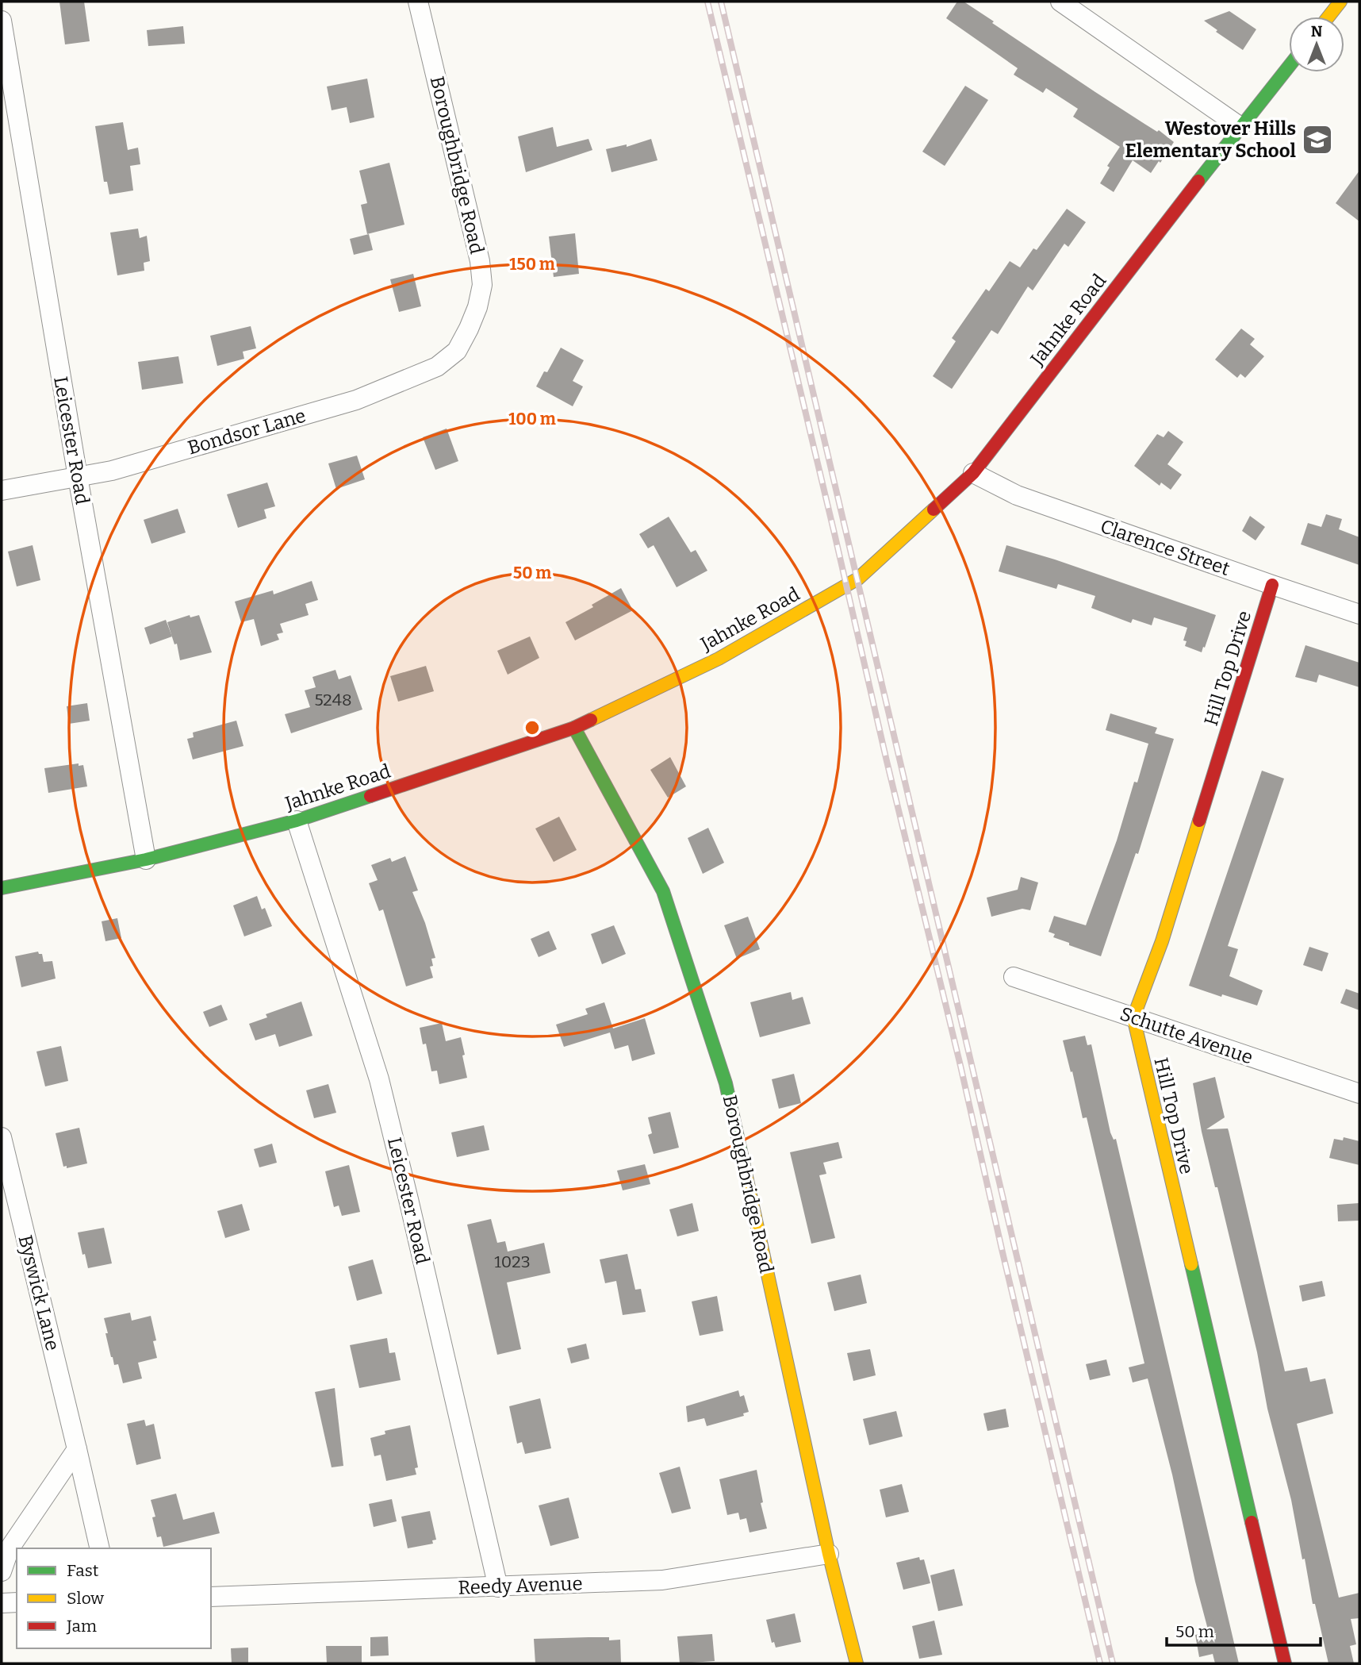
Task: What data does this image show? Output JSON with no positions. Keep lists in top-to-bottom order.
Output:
{
  "streets": {
    "street": [
      "Boroughbridge Road",
      "Jahnke Road",
      "Bondsor Lane",
      "Leicester Road",
      "Clarence Street",
      "Hill Top Drive",
      "Schutte Avenue",
      "Byswick Lane",
      "Reedy Avenue"
    ]
  },
  "crossings": [
    ["Boroughbridge Road", "Jahnke Road"],
    ["Boroughbridge Road", "Bondsor Lane"],
    ["Boroughbridge Road", "Reedy Avenue"],
    ["Jahnke Road", "Leicester Road"],
    ["Jahnke Road", "Clarence Street"],
    ["Bondsor Lane", "Leicester Road"],
    ["Leicester Road", "Reedy Avenue"],
    ["Clarence Street", "Hill Top Drive"],
    ["Hill Top Drive", "Schutte Avenue"]
  ],
  "places": {
    "school or university": ["Westover Hills Elementary School"]
  },
  "house_numbers": ["5248", "1023"],
  "legend": ["Fast", "Slow", "Jam"],
  "scale_bar": "50 m",
  "north": "top",
  "rings": ["150 m", "100 m", "50 m"]
}
